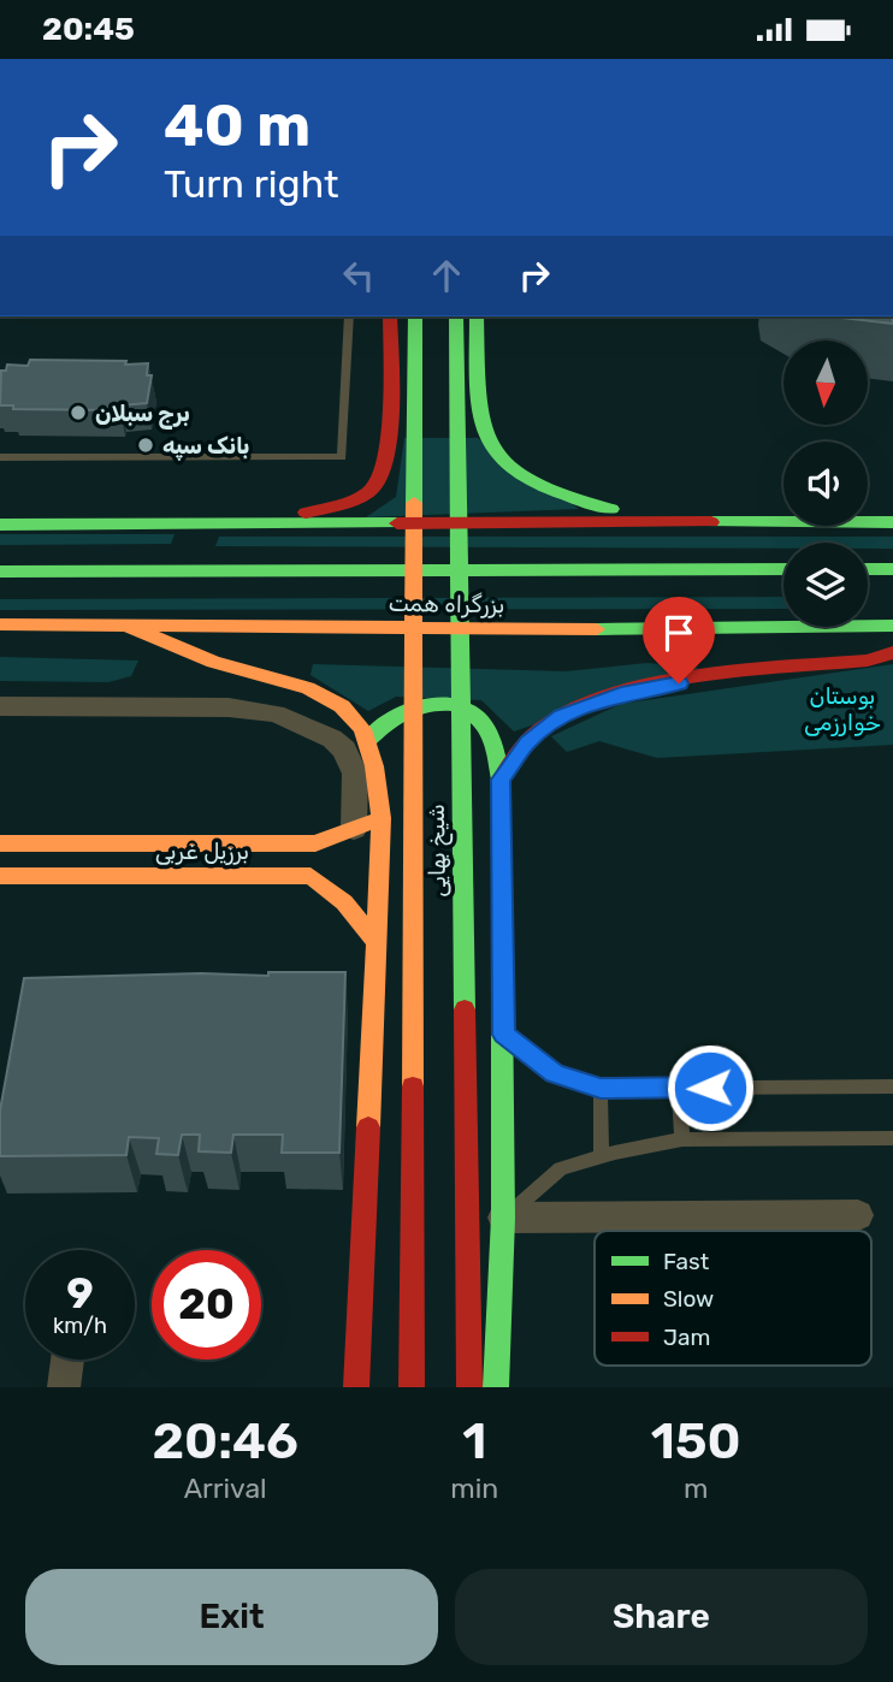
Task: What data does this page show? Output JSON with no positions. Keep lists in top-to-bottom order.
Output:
{
  "streets": {
    "main road": ["بزرگراه همت", "برزیل غربی", "شیخ بهایی"]
  },
  "parks": ["بوستان خوارزمی"],
  "places": ["برج سبلان", "بانک سپه"],
  "legend": ["Fast", "Slow", "Jam"],
  "north": "bottom",
  "page": {
    "status": "20:45",
    "turn": ["40 m", "Turn right"],
    "speed": "9 km/h",
    "limit": "20",
    "eta": [
      "20:46",
      "Arrival",
      "1",
      "min",
      "150",
      "m"
    ],
    "buttons": ["Exit", "Share"]
  }
}
